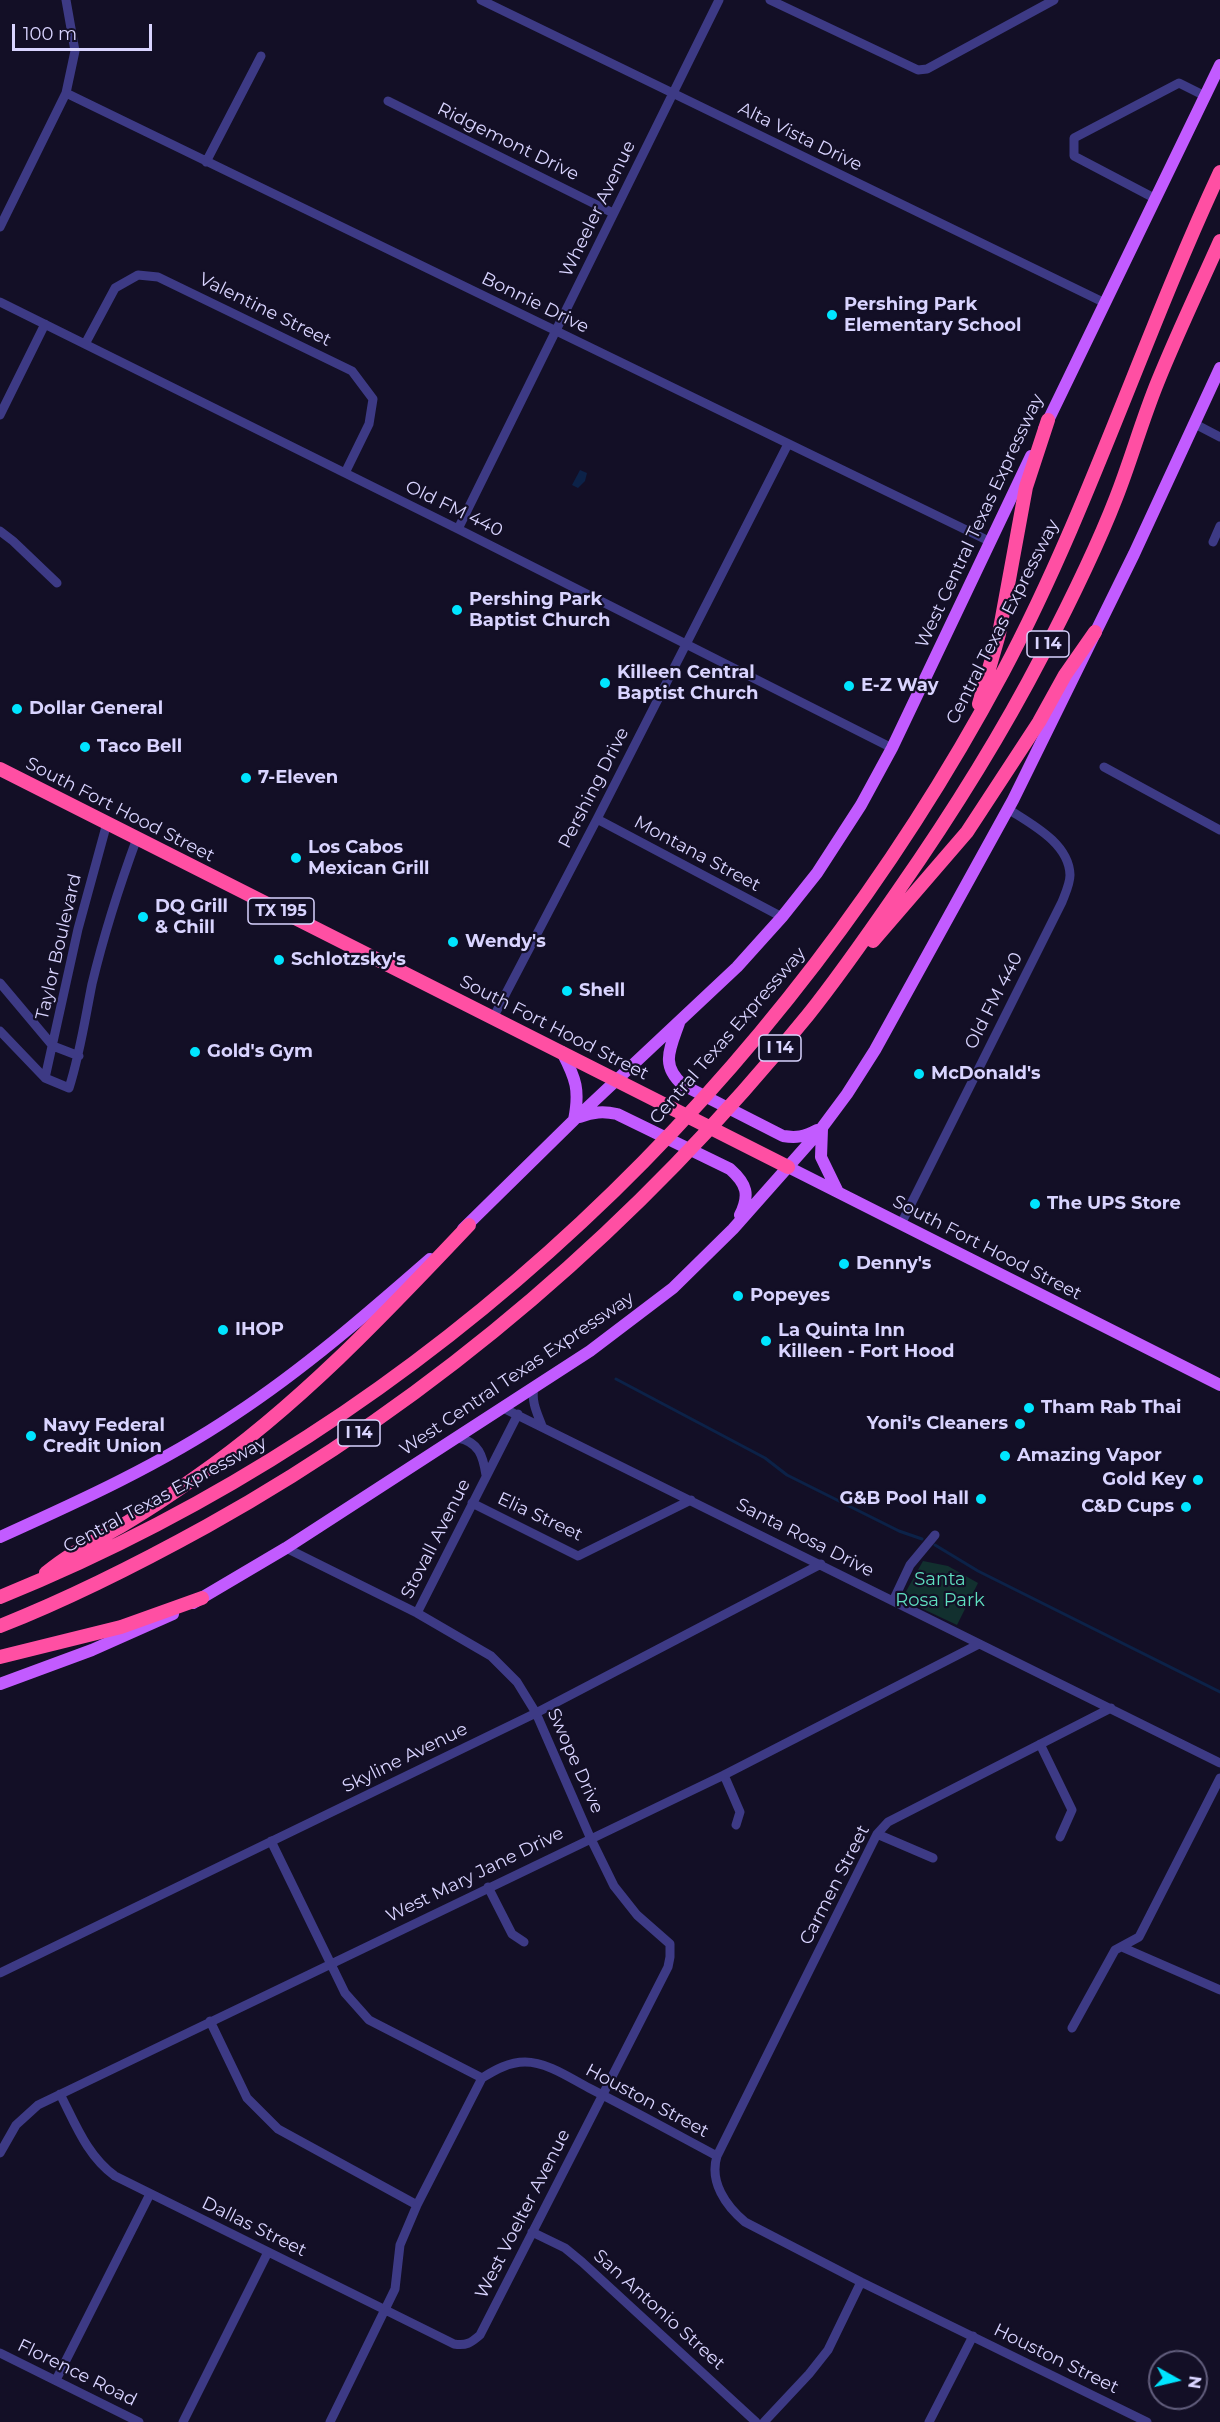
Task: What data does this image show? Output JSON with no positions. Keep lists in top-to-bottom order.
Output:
{
  "streets": {
    "highway": [
      "Central Texas Expressway",
      "I 14",
      "South Fort Hood Street",
      "TX 195"
    ],
    "main road": ["West Central Texas Expressway"],
    "street": [
      "Alta Vista Drive",
      "Ridgemont Drive",
      "Wheeler Avenue",
      "Bonnie Drive",
      "Valentine Street",
      "Old FM 440",
      "Pershing Drive",
      "Montana Street",
      "Taylor Boulevard",
      "Elia Street",
      "Santa Rosa Drive",
      "Stovall Avenue",
      "Skyline Avenue",
      "Swope Drive",
      "West Mary Jane Drive",
      "Carmen Street",
      "Houston Street",
      "West Voelter Avenue",
      "Dallas Street",
      "San Antonio Street",
      "Florence Road"
    ]
  },
  "crossings": [
    ["Alta Vista Drive", "Wheeler Avenue"],
    ["Alta Vista Drive", "West Central Texas Expressway"],
    ["Ridgemont Drive", "Wheeler Avenue"],
    ["Wheeler Avenue", "Bonnie Drive"],
    ["Wheeler Avenue", "Old FM 440"],
    ["Bonnie Drive", "West Central Texas Expressway"],
    ["Bonnie Drive", "Pershing Drive"],
    ["Valentine Street", "Old FM 440"],
    ["Old FM 440", "West Central Texas Expressway"],
    ["Old FM 440", "Pershing Drive"],
    ["Old FM 440", "South Fort Hood Street"],
    ["West Central Texas Expressway", "South Fort Hood Street"],
    ["West Central Texas Expressway", "Montana Street"],
    ["West Central Texas Expressway", "Santa Rosa Drive"],
    ["West Central Texas Expressway", "Stovall Avenue"],
    ["Pershing Drive", "South Fort Hood Street"],
    ["Pershing Drive", "Montana Street"],
    ["South Fort Hood Street", "Taylor Boulevard"],
    ["Elia Street", "Santa Rosa Drive"],
    ["Elia Street", "Stovall Avenue"],
    ["Santa Rosa Drive", "Stovall Avenue"],
    ["Santa Rosa Drive", "Skyline Avenue"],
    ["Santa Rosa Drive", "West Mary Jane Drive"],
    ["Santa Rosa Drive", "Carmen Street"],
    ["Stovall Avenue", "Swope Drive"],
    ["Skyline Avenue", "Swope Drive"],
    ["Swope Drive", "West Mary Jane Drive"],
    ["Swope Drive", "West Voelter Avenue"],
    ["West Mary Jane Drive", "Dallas Street"],
    ["Carmen Street", "Houston Street"],
    ["Houston Street", "West Voelter Avenue"],
    ["West Voelter Avenue", "Dallas Street"],
    ["West Voelter Avenue", "San Antonio Street"]
  ],
  "parks": ["Santa Rosa Park"],
  "places": [
    "Pershing Park Elementary School",
    "Pershing Park Baptist Church",
    "Killeen Central Baptist Church",
    "E-Z Way",
    "Dollar General",
    "Taco Bell",
    "7-Eleven",
    "Los Cabos Mexican Grill",
    "DQ Grill & Chill",
    "Wendy's",
    "Schlotzsky's",
    "Shell",
    "Gold's Gym",
    "McDonald's",
    "The UPS Store",
    "Denny's",
    "Popeyes",
    "IHOP",
    "La Quinta Inn Killeen - Fort Hood",
    "Tham Rab Thai",
    "Yoni's Cleaners",
    "Navy Federal Credit Union",
    "Amazing Vapor",
    "Gold Key",
    "G&B Pool Hall",
    "C&D Cups"
  ],
  "scale_bar": "100 m",
  "north": "right"
}
